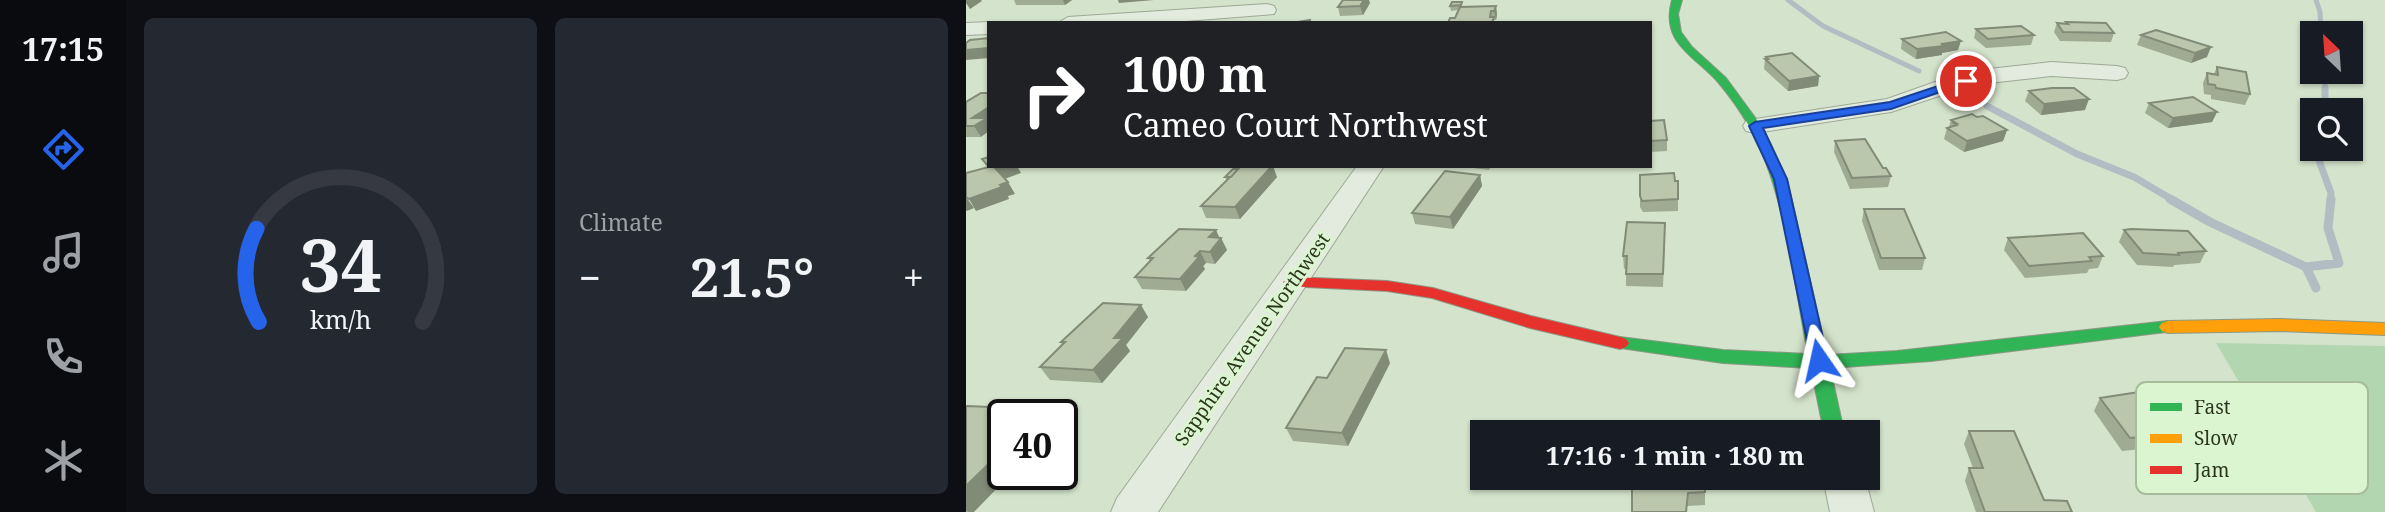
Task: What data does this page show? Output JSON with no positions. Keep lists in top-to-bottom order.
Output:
{
  "streets": {
    "street": ["Sapphire Avenue Northwest"]
  },
  "legend": ["Fast", "Slow", "Jam"],
  "north": "top left",
  "page": {
    "tabs": "17:15",
    "tile": "Climate",
    "turn": ["100 m", "Cameo Court Northwest"],
    "heat": ["−", "21.5°", "+"],
    "limit": "40",
    "trip": "17:16 · 1 min · 180 m",
    "gauge": ["34", "km/h"]
  }
}
